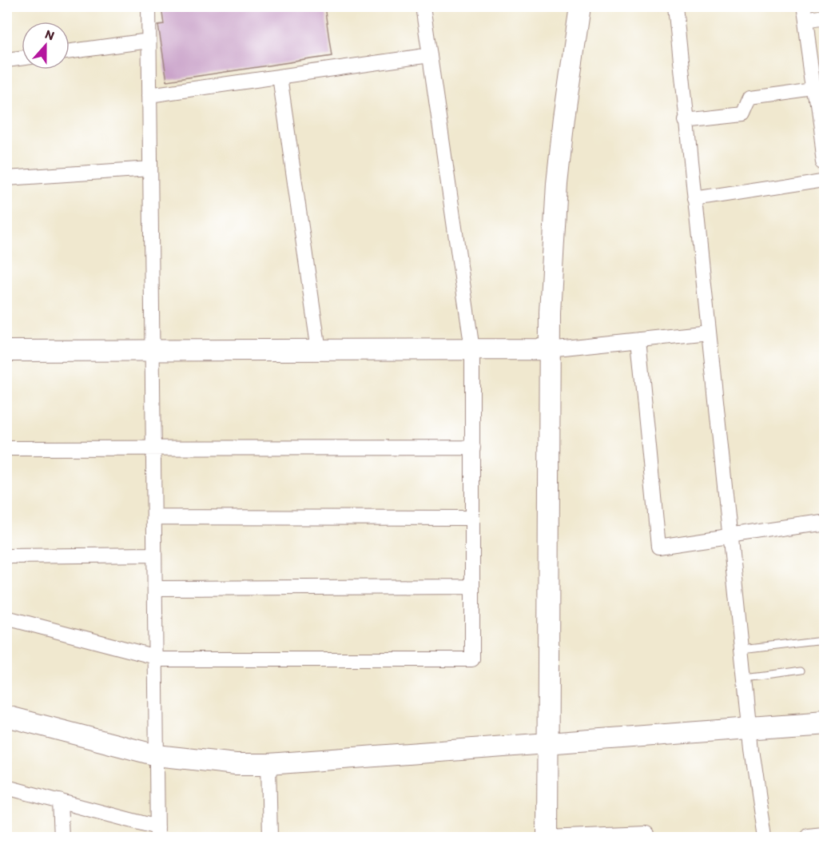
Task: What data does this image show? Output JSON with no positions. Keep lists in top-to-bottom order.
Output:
{
  "north": "top"
}
